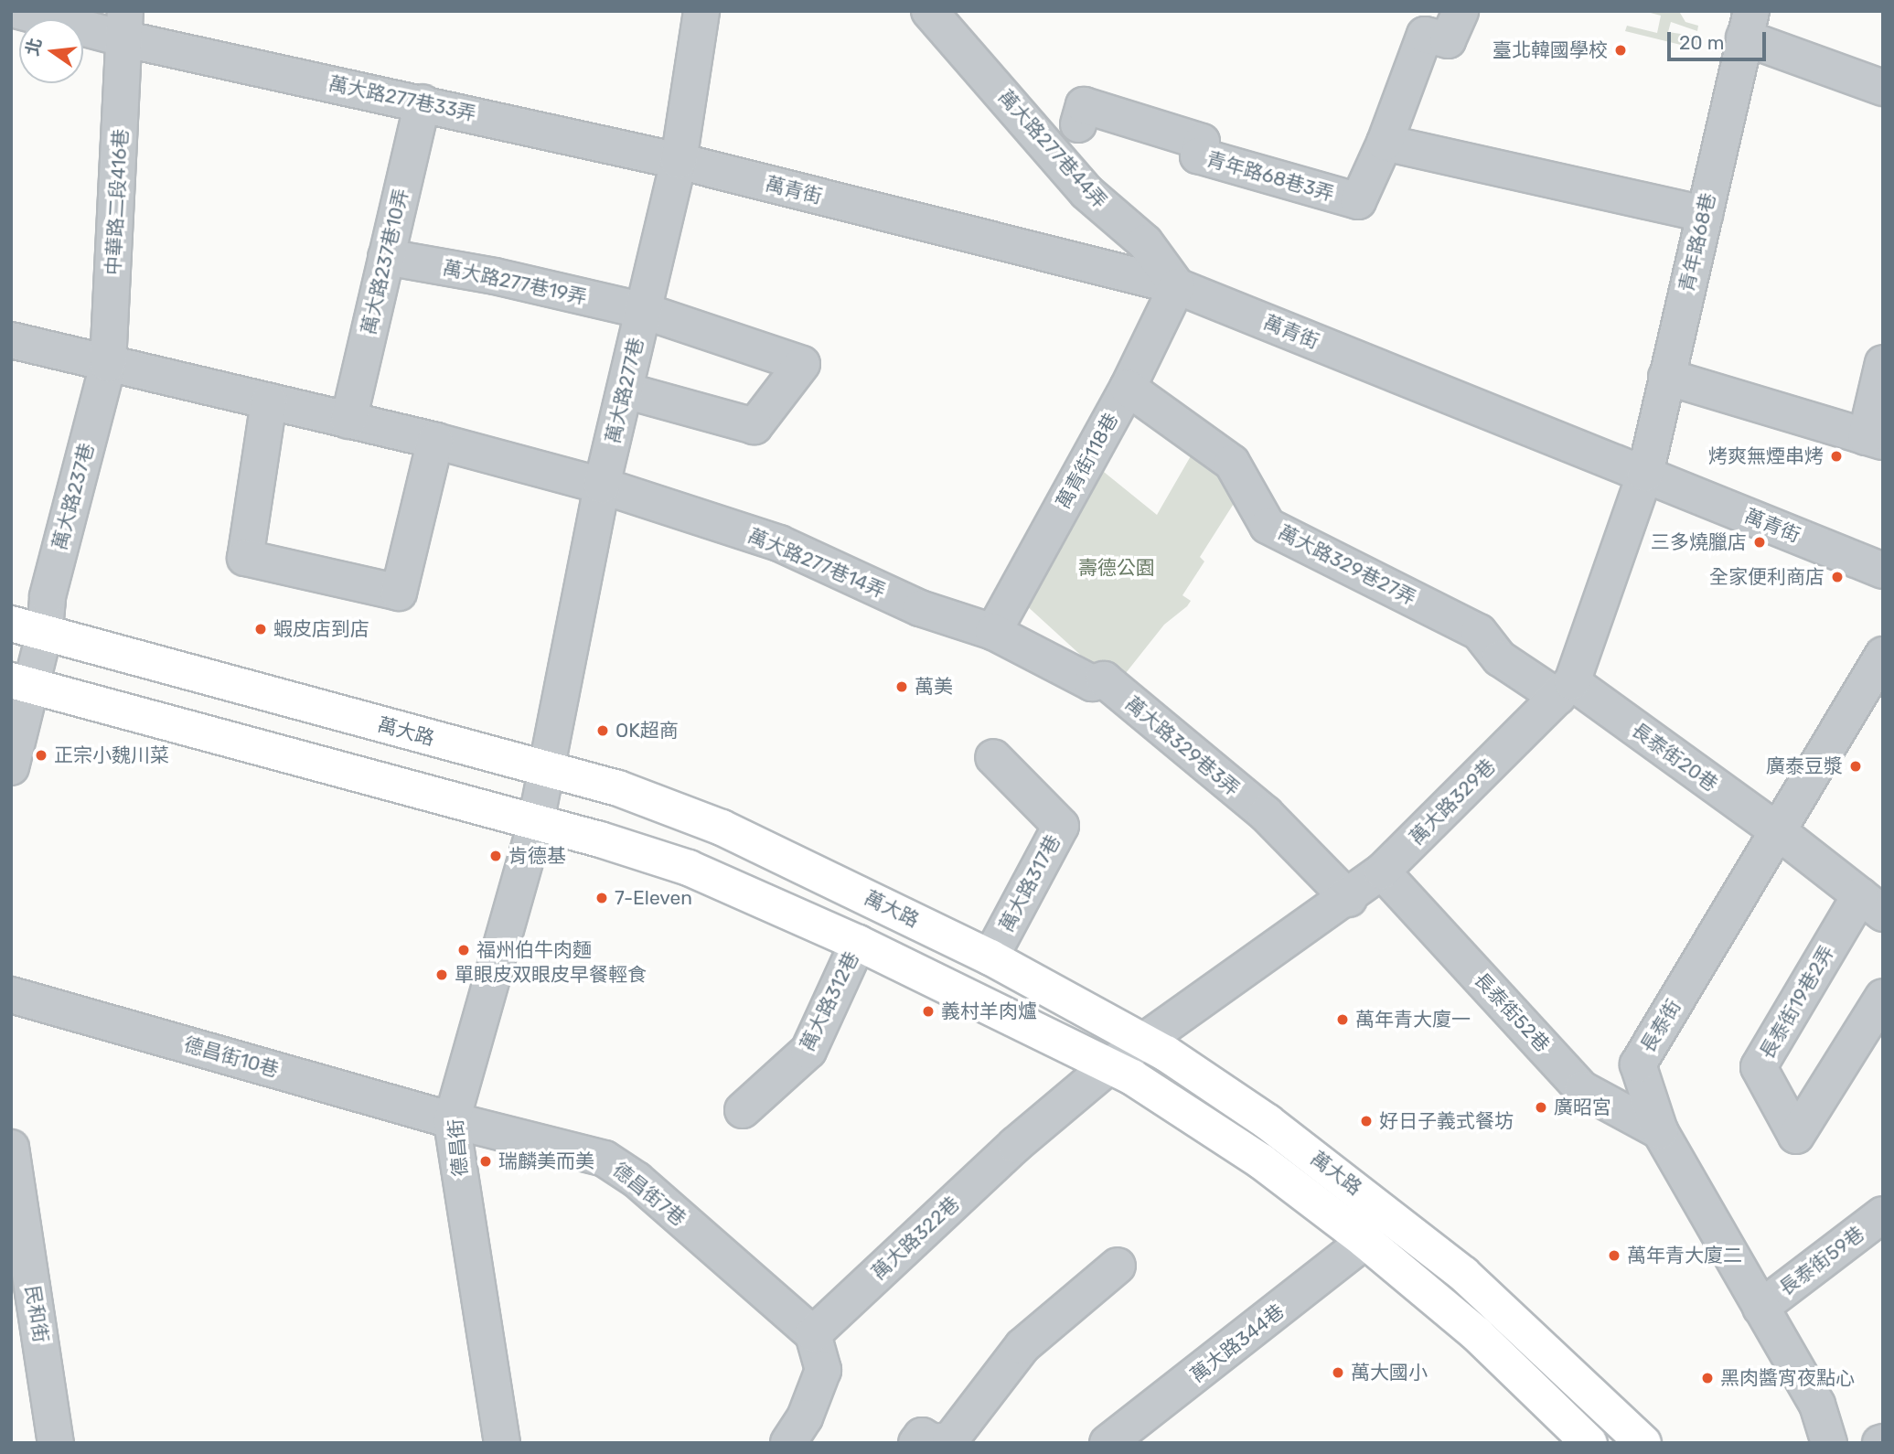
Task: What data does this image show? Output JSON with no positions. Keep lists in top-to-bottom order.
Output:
{
  "streets": {
    "main road": ["萬大路"],
    "street": [
      "萬大路277巷33弄",
      "萬大路277巷44弄",
      "青年路68巷3弄",
      "萬青街",
      "中華路二段416巷",
      "青年路68巷",
      "萬大路237巷10弄",
      "萬大路277巷19弄",
      "萬大路277巷",
      "萬青街118巷",
      "萬大路237巷",
      "萬大路277巷14弄",
      "萬大路329巷27弄",
      "萬大路329巷3弄",
      "長泰街20巷",
      "萬大路329巷",
      "萬大路317巷",
      "萬大路312巷",
      "長泰街19巷2弄",
      "長泰街52巷",
      "長泰街",
      "德昌街10巷",
      "德昌街",
      "德昌街7巷",
      "萬大路322巷",
      "長泰街59巷",
      "民和街",
      "萬大路344巷"
    ]
  },
  "crossings": [
    ["萬大路277巷33弄", "萬青街"],
    ["萬大路277巷33弄", "中華路二段416巷"],
    ["萬大路277巷33弄", "萬大路237巷10弄"],
    ["萬大路277巷33弄", "萬大路277巷"],
    ["萬大路277巷44弄", "萬青街"],
    ["萬大路277巷44弄", "萬青街118巷"],
    ["萬青街", "青年路68巷"],
    ["萬青街", "萬大路277巷"],
    ["萬青街", "萬青街118巷"],
    ["萬青街", "萬大路329巷"],
    ["中華路二段416巷", "萬大路237巷"],
    ["青年路68巷", "萬大路329巷"],
    ["萬大路237巷10弄", "萬大路277巷19弄"],
    ["萬大路277巷19弄", "萬大路277巷"],
    ["萬大路277巷", "萬大路277巷14弄"],
    ["萬大路277巷", "萬大路"],
    ["萬大路277巷", "德昌街"],
    ["萬青街118巷", "萬大路277巷14弄"],
    ["萬青街118巷", "萬大路329巷27弄"],
    ["萬青街118巷", "萬大路329巷3弄"],
    ["萬大路237巷", "萬大路"],
    ["萬大路277巷14弄", "萬大路329巷3弄"],
    ["萬大路329巷27弄", "長泰街20巷"],
    ["萬大路329巷27弄", "萬大路329巷"],
    ["萬大路", "萬大路329巷"],
    ["萬大路", "萬大路317巷"],
    ["萬大路", "萬大路312巷"],
    ["萬大路", "德昌街"],
    ["萬大路", "萬大路322巷"],
    ["萬大路", "萬大路344巷"],
    ["萬大路329巷3弄", "萬大路329巷"],
    ["長泰街20巷", "萬大路329巷"],
    ["長泰街20巷", "長泰街19巷2弄"],
    ["長泰街20巷", "長泰街"],
    ["萬大路329巷", "長泰街52巷"],
    ["萬大路329巷", "萬大路322巷"],
    ["長泰街52巷", "長泰街"],
    ["長泰街", "長泰街59巷"],
    ["德昌街10巷", "德昌街"],
    ["德昌街10巷", "德昌街7巷"],
    ["德昌街", "德昌街7巷"],
    ["德昌街7巷", "萬大路322巷"]
  ],
  "parks": ["壽德公園"],
  "places": [
    "臺北韓國學校",
    "烤爽無煙串烤",
    "三多燒臘店",
    "全家便利商店",
    "蝦皮店到店",
    "萬美",
    "OK超商",
    "正宗小魏川菜",
    "廣泰豆漿",
    "肯德基",
    "7-Eleven",
    "福州伯牛肉麵",
    "單眼皮双眼皮早餐輕食",
    "義村羊肉爐",
    "萬年青大廈一",
    "廣昭宮",
    "好日子義式餐坊",
    "瑞麟美而美",
    "萬年青大廈二",
    "萬大國小",
    "黑肉醬宵夜點心"
  ],
  "scale_bar": "20 m",
  "north": "left"
}
